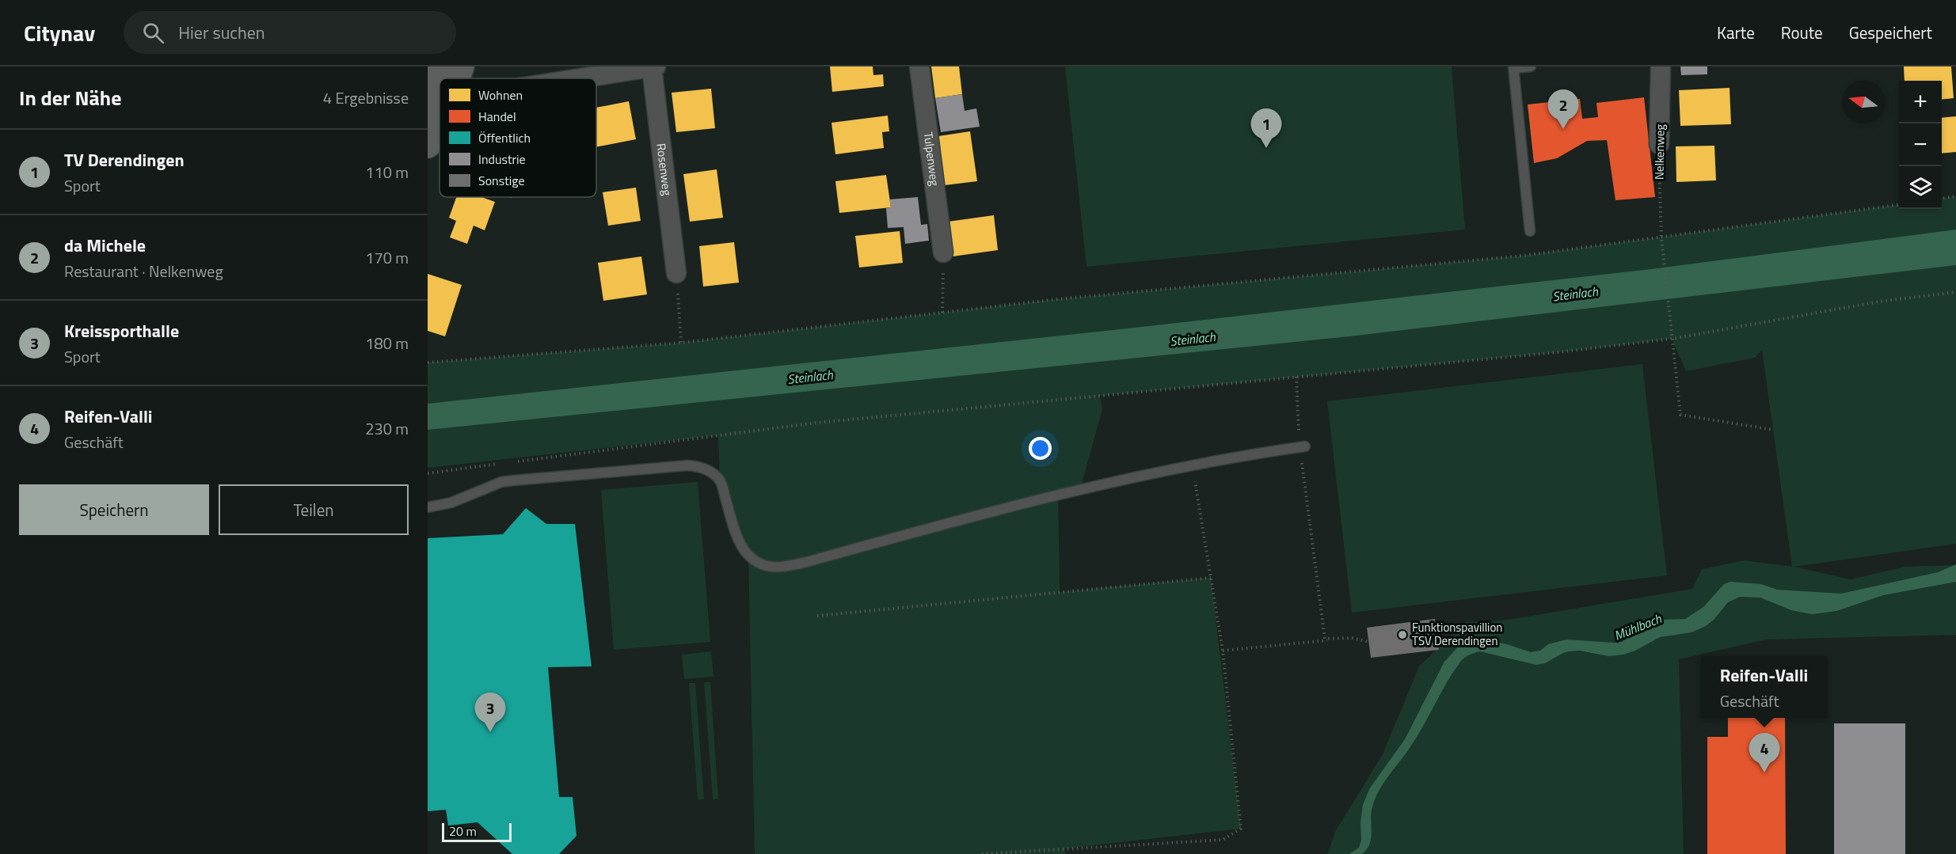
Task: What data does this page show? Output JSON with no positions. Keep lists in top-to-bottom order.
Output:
{
  "streets": {
    "street": ["Nelkenweg", "Tulpenweg", "Rosenweg"]
  },
  "water": ["Steinlach", "Mühlbach"],
  "places": ["Funktionspavillion TSV Derendingen"],
  "legend": [
    "Wohnen",
    "Handel",
    "Öffentlich",
    "Industrie",
    "Sonstige"
  ],
  "scale_bar": "20 m",
  "north": "left",
  "page": {
    "header": "Citynav",
    "search": "Hier suchen",
    "nav": ["Karte", "Route", "Gespeichert"],
    "heading": ["In der Nähe", "4 Ergebnisse"],
    "map_buttons": ["+", "−"],
    "pins": [
      "2",
      "1",
      "3",
      "4"
    ],
    "list": [
      {
        "mark": "1",
        "name": "TV Derendingen",
        "note": "Sport",
        "value": "110 m"
      },
      {
        "mark": "2",
        "name": "da Michele",
        "note": "Restaurant · Nelkenweg",
        "value": "170 m"
      },
      {
        "mark": "3",
        "name": "Kreissporthalle",
        "note": "Sport",
        "value": "180 m"
      },
      {
        "mark": "4",
        "name": "Reifen-Valli",
        "note": "Geschäft",
        "value": "230 m"
      }
    ],
    "buttons": ["Speichern", "Teilen"],
    "popup": ["Reifen-Valli", "Geschäft"],
    "scale": "20 m"
  }
}
